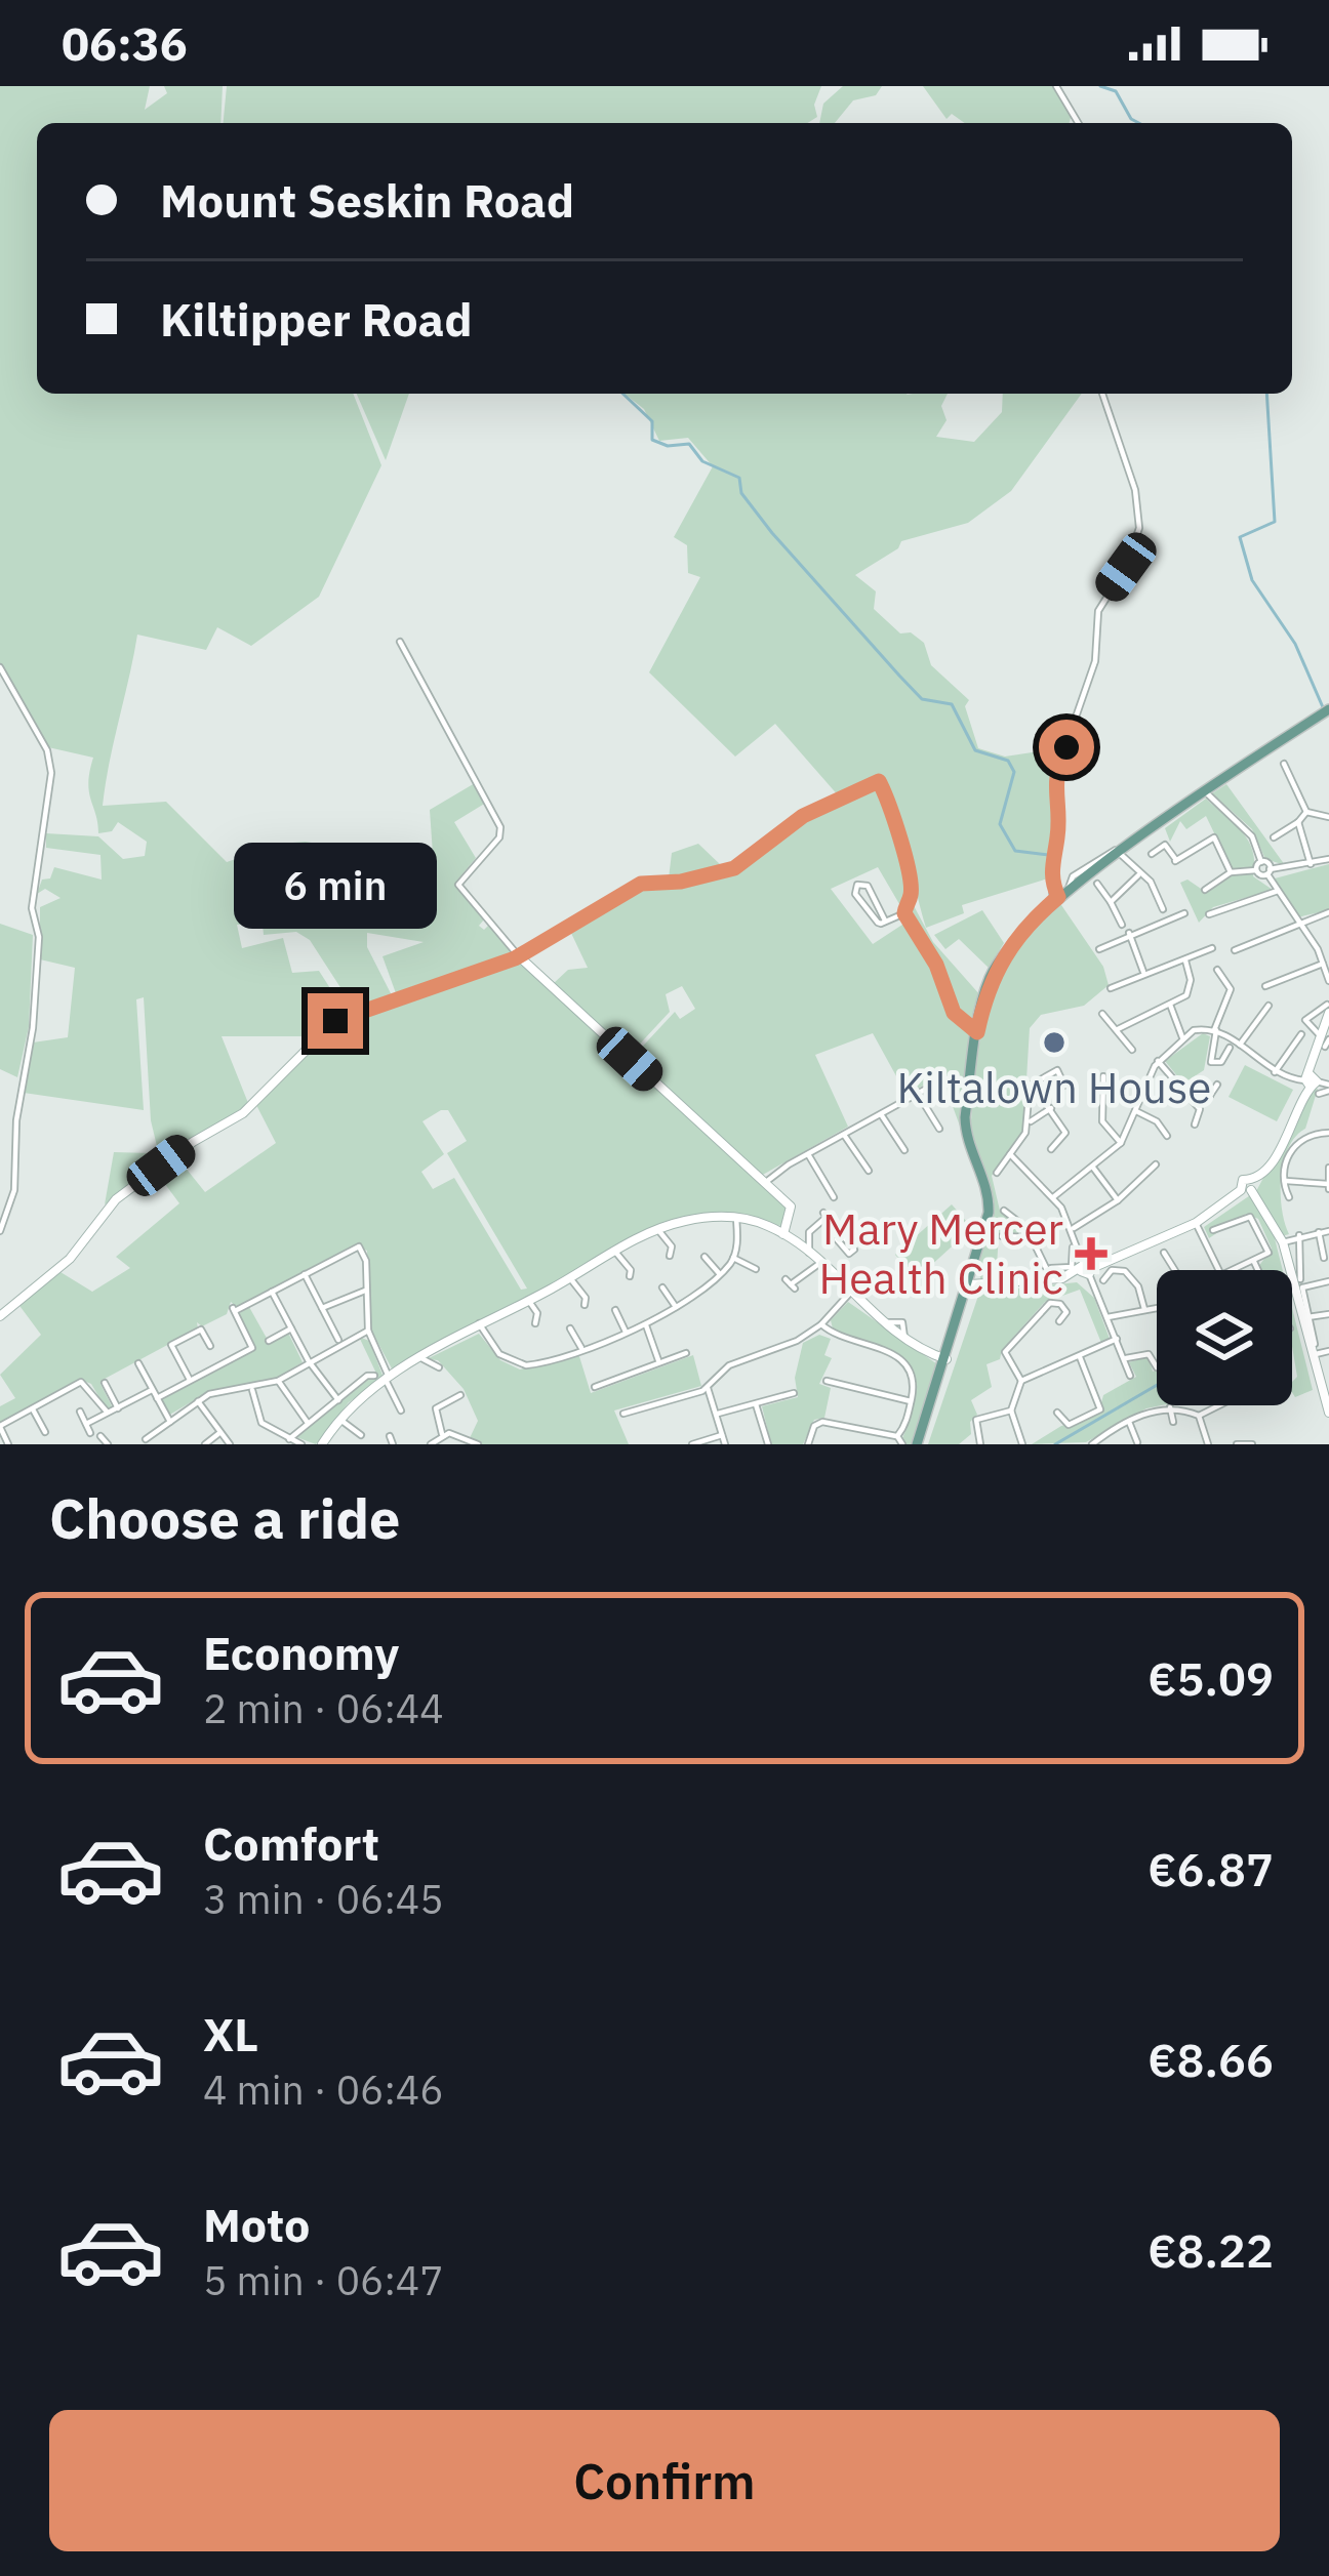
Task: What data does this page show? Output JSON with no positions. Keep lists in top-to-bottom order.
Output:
{
  "places": {
    "other": ["Kiltalown House"],
    "health": ["Mary Mercer Health Clinic"]
  },
  "page": {
    "status": "06:36",
    "banner": ["Mount Seskin Road", "Kiltipper Road"],
    "bubble": "6 min",
    "heading": "Choose a ride",
    "list": [
      {
        "name": "Economy",
        "note": "2 min · 06:44",
        "value": "€5.09"
      },
      {
        "name": "Comfort",
        "note": "3 min · 06:45",
        "value": "€6.87"
      },
      {
        "name": "XL",
        "note": "4 min · 06:46",
        "value": "€8.66"
      },
      {
        "name": "Moto",
        "note": "5 min · 06:47",
        "value": "€8.22"
      }
    ],
    "buttons": "Confirm"
  }
}
